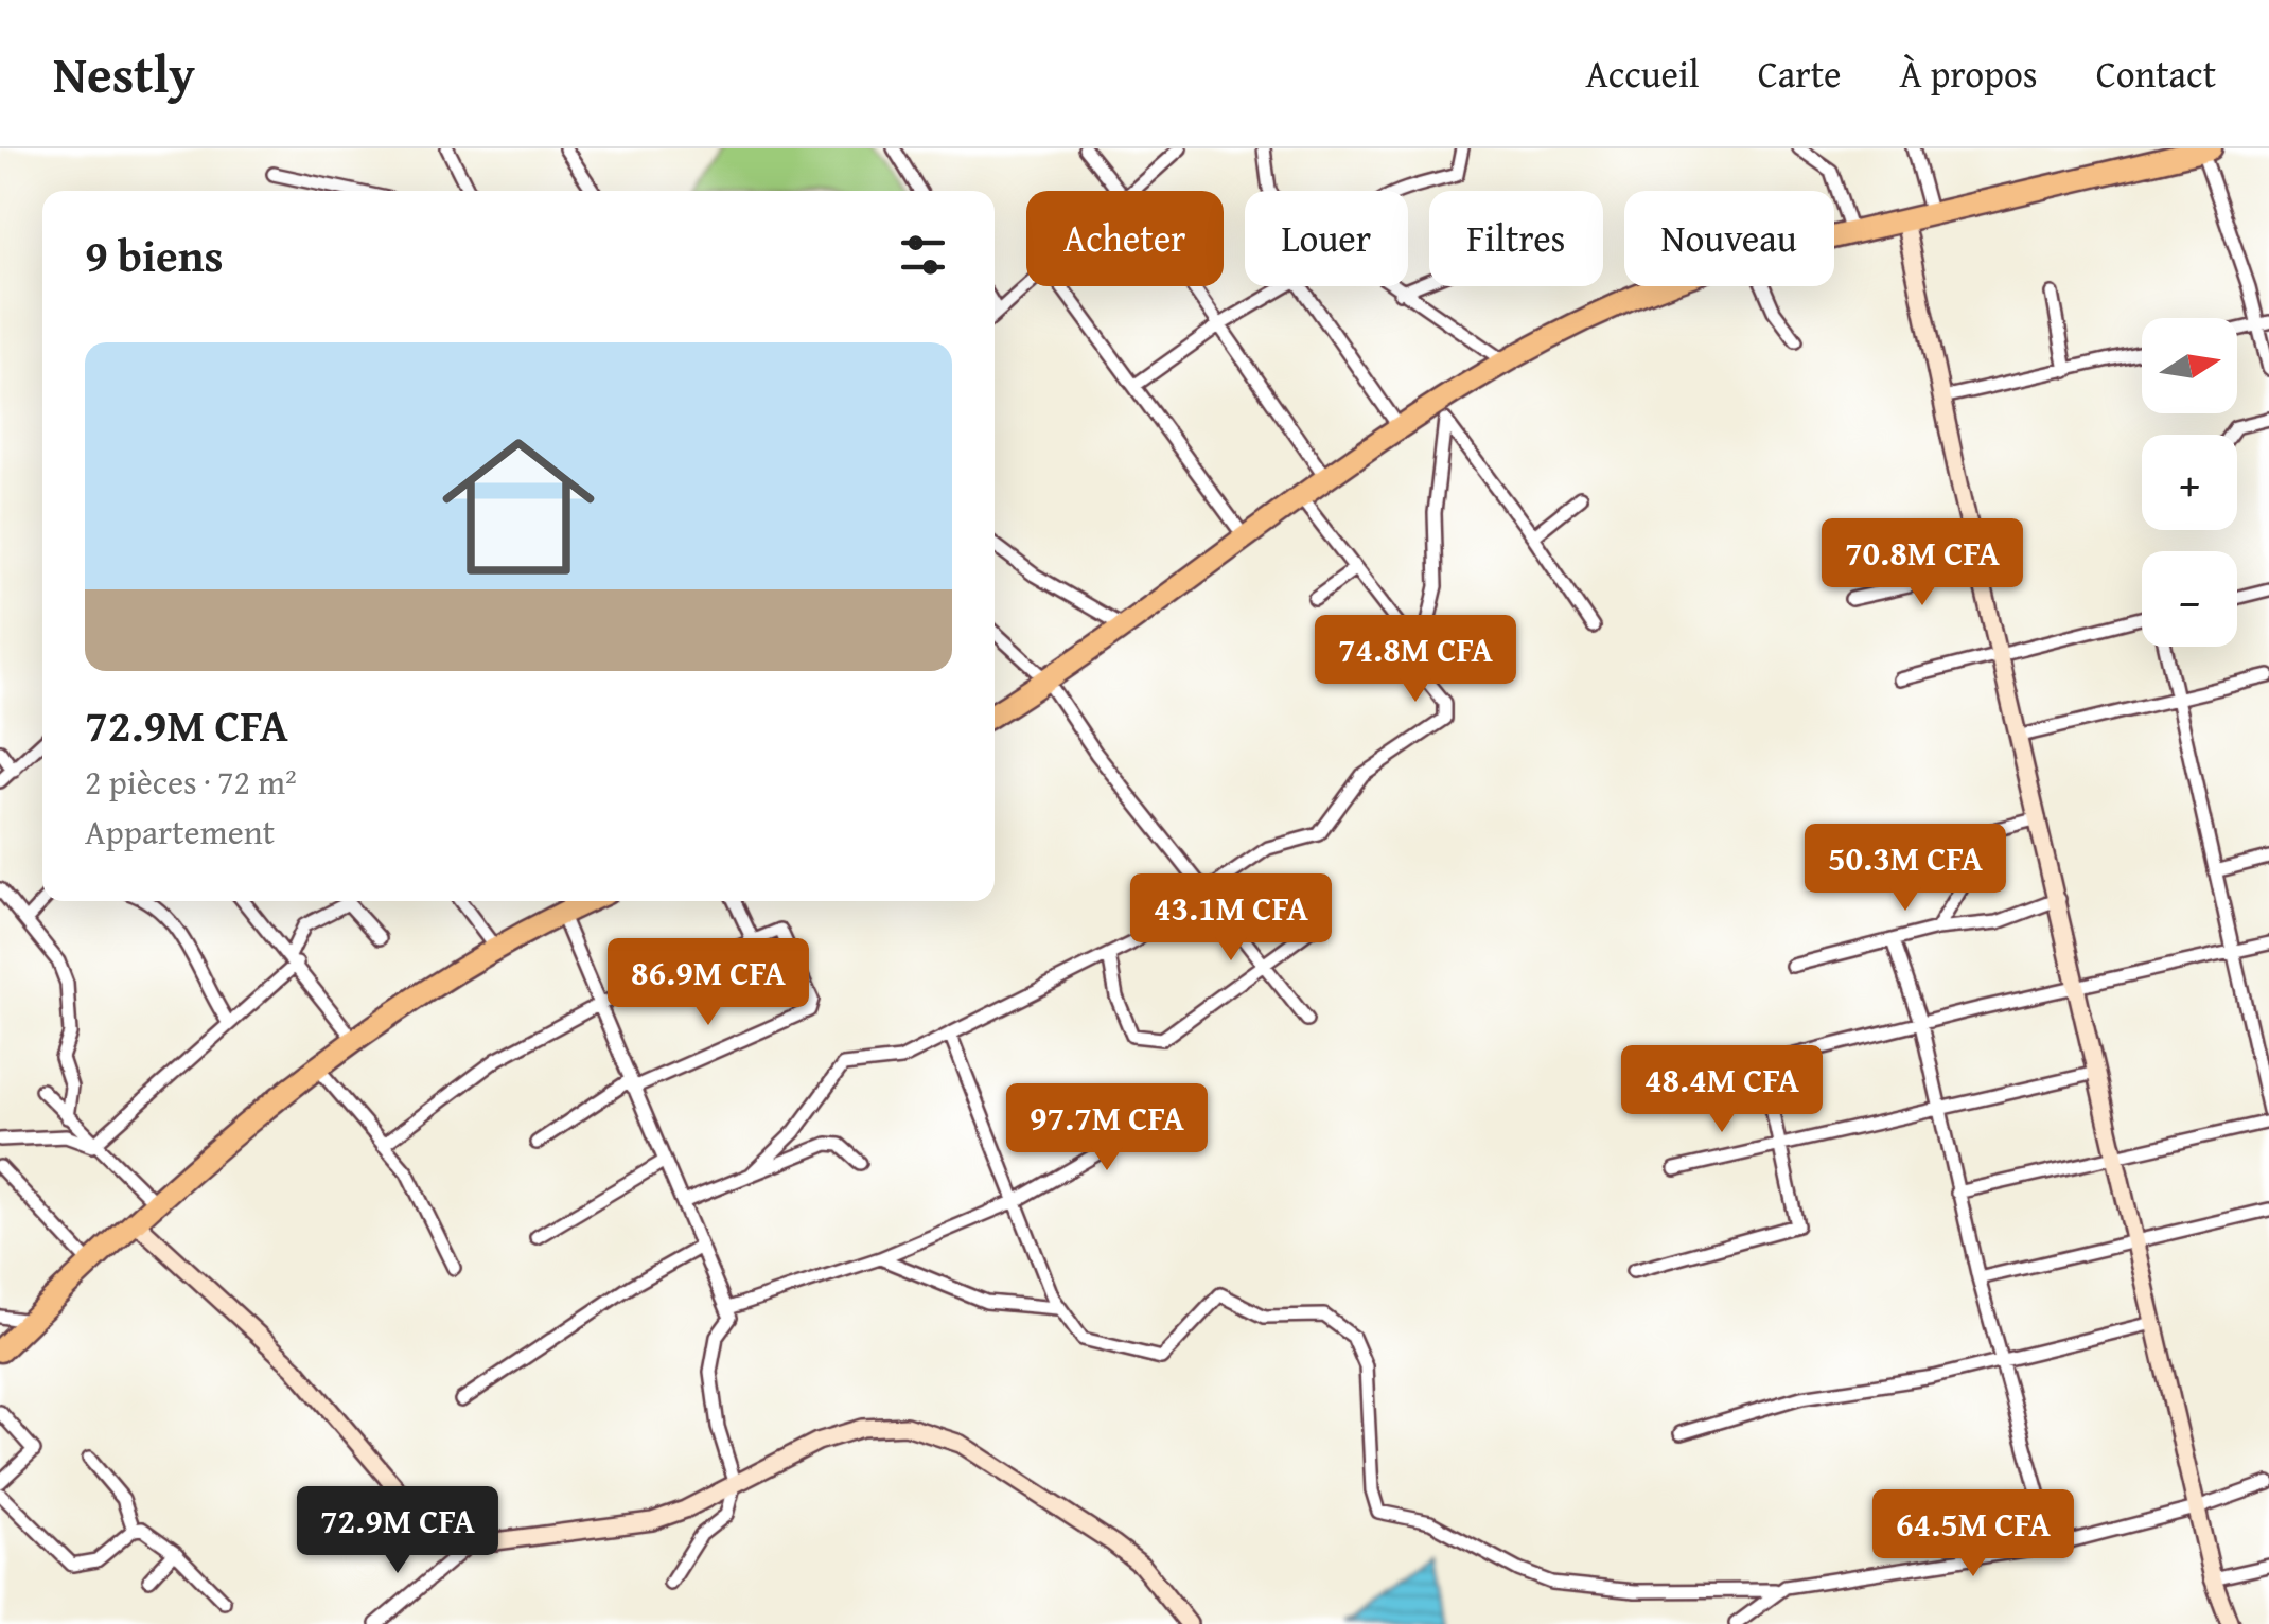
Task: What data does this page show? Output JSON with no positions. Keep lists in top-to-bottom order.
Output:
{
  "north": "right",
  "page": {
    "header": "Nestly",
    "nav": [
      "Accueil",
      "Carte",
      "À propos",
      "Contact"
    ],
    "chip": [
      "Acheter",
      "Louer",
      "Filtres",
      "Nouveau"
    ],
    "heading": "9 biens",
    "map_buttons": ["+", "−"],
    "list": [
      {
        "name": "72.9M CFA",
        "note": "2 pièces · 72 m² · Appartement"
      }
    ],
    "price": [
      "70.8M CFA",
      "74.8M CFA",
      "50.3M CFA",
      "43.1M CFA",
      "86.9M CFA",
      "48.4M CFA",
      "97.7M CFA",
      "72.9M CFA",
      "64.5M CFA"
    ]
  }
}
